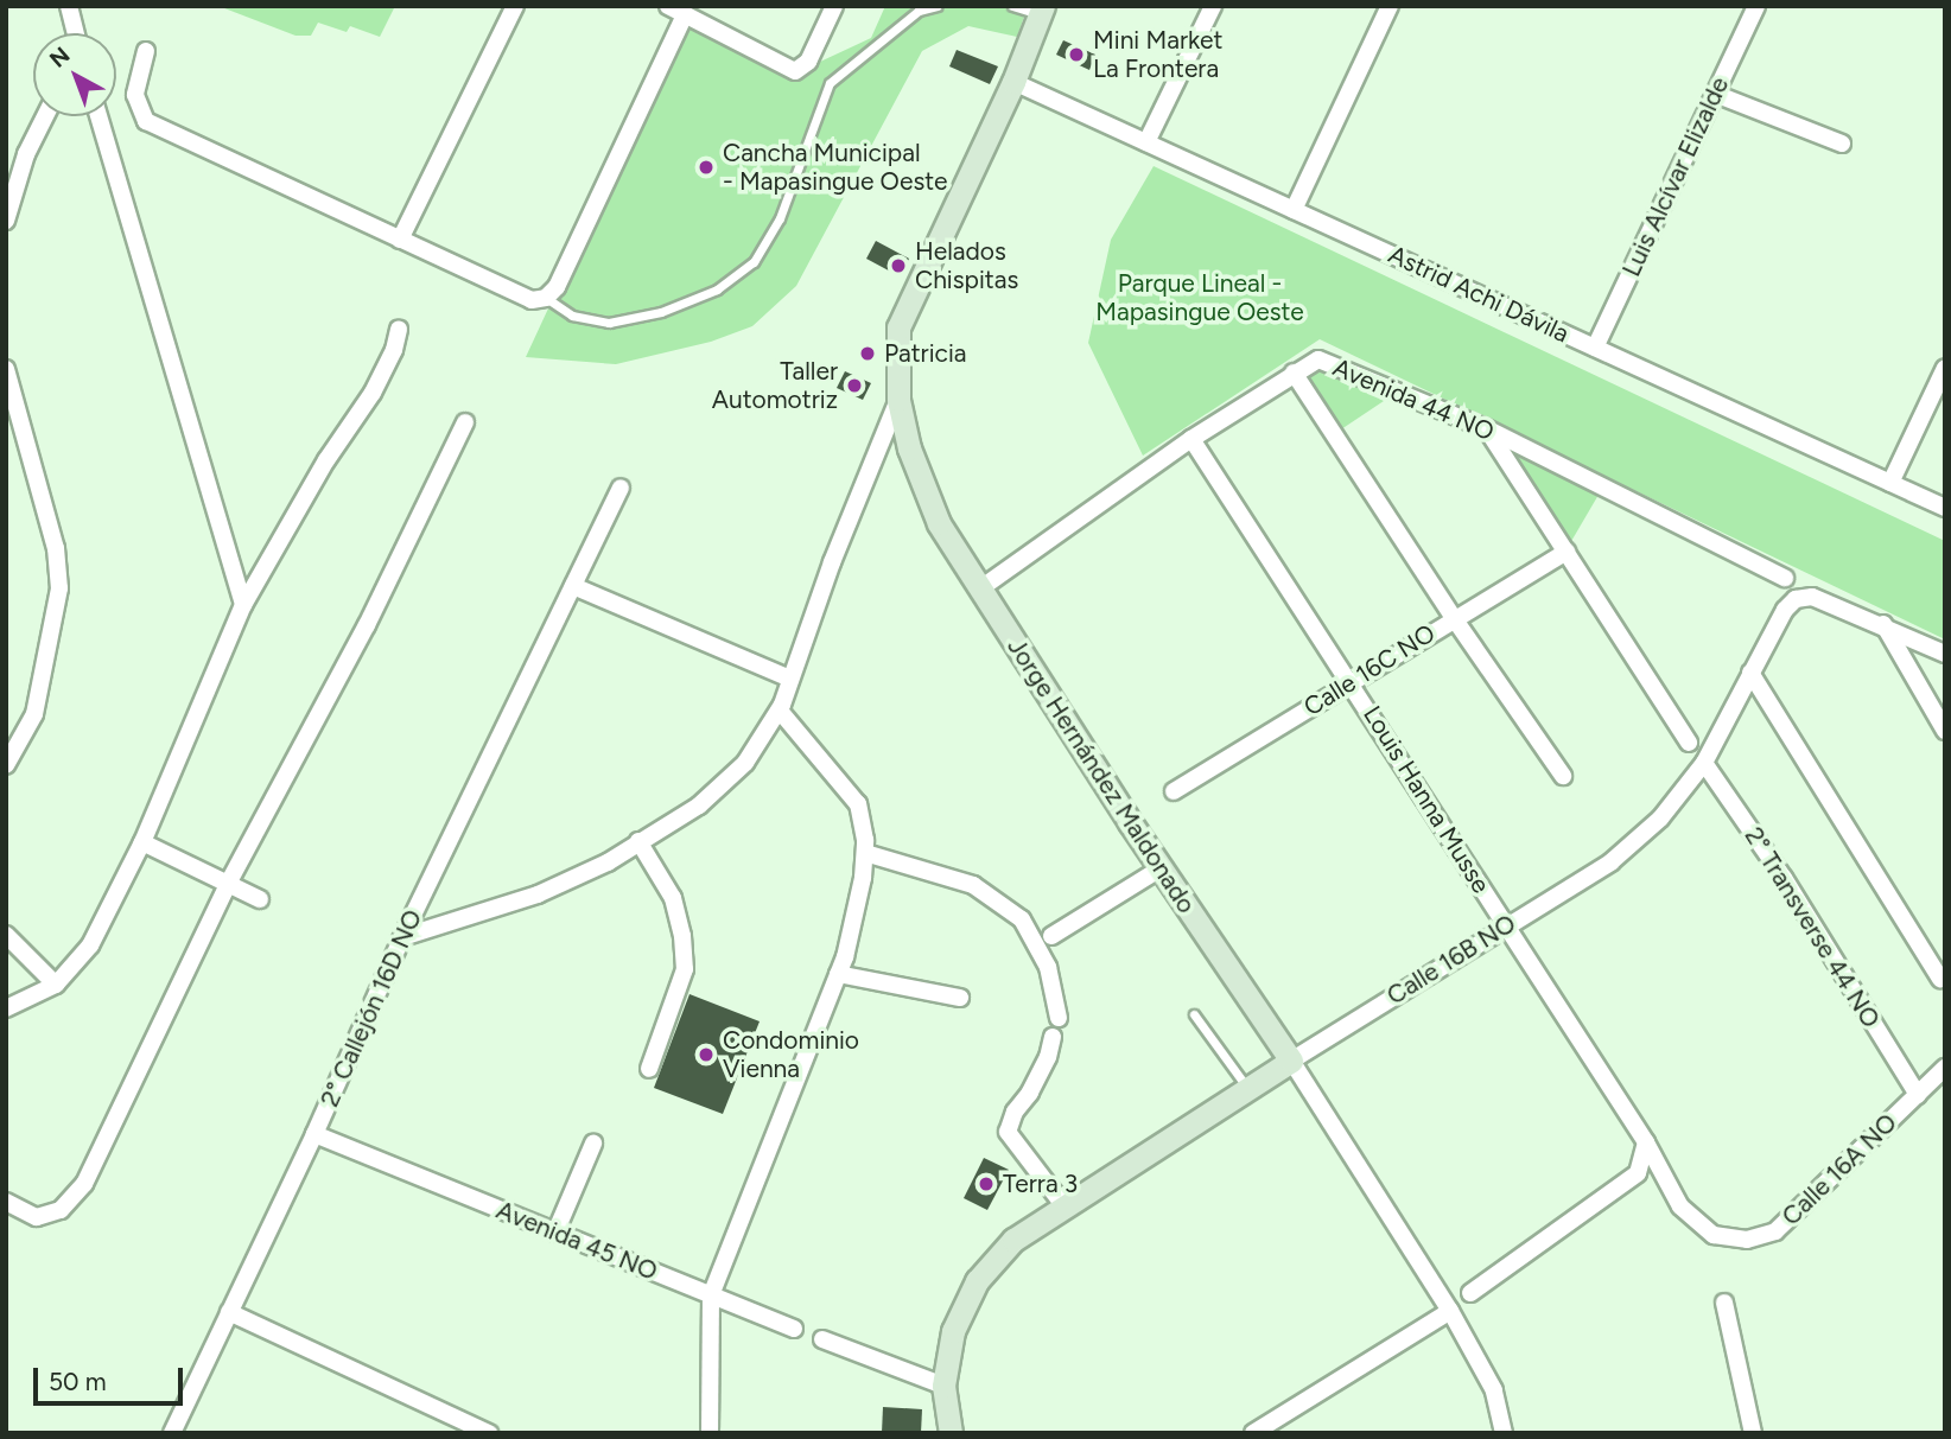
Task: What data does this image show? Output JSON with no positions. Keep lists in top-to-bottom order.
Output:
{
  "streets": {
    "street": [
      "Luis Alcívar Elizalde",
      "Astrid Achi Dávila",
      "Avenida 44 NO",
      "Calle 16C NO",
      "Jorge Hernández Maldonado",
      "Louis Hanna Musse",
      "2° Transverse 44 NO",
      "Calle 16B NO",
      "2° Callejón 16D NO",
      "Calle 16A NO",
      "Avenida 45 NO"
    ]
  },
  "crossings": [
    ["Luis Alcívar Elizalde", "Astrid Achi Dávila"],
    ["Astrid Achi Dávila", "Jorge Hernández Maldonado"],
    ["Avenida 44 NO", "Jorge Hernández Maldonado"],
    ["Avenida 44 NO", "Louis Hanna Musse"],
    ["Calle 16C NO", "Louis Hanna Musse"],
    ["Jorge Hernández Maldonado", "Calle 16B NO"],
    ["Louis Hanna Musse", "Calle 16B NO"],
    ["Louis Hanna Musse", "Calle 16A NO"],
    ["2° Transverse 44 NO", "Calle 16B NO"],
    ["2° Transverse 44 NO", "Calle 16A NO"],
    ["2° Callejón 16D NO", "Avenida 45 NO"]
  ],
  "parks": ["Parque Lineal - Mapasingue Oeste"],
  "places": [
    "Mini Market La Frontera",
    "Cancha Municipal - Mapasingue Oeste",
    "Helados Chispitas",
    "Patricia",
    "Taller Automotriz",
    "Condominio Vienna",
    "Terra 3"
  ],
  "scale_bar": "50 m",
  "north": "top left"
}
